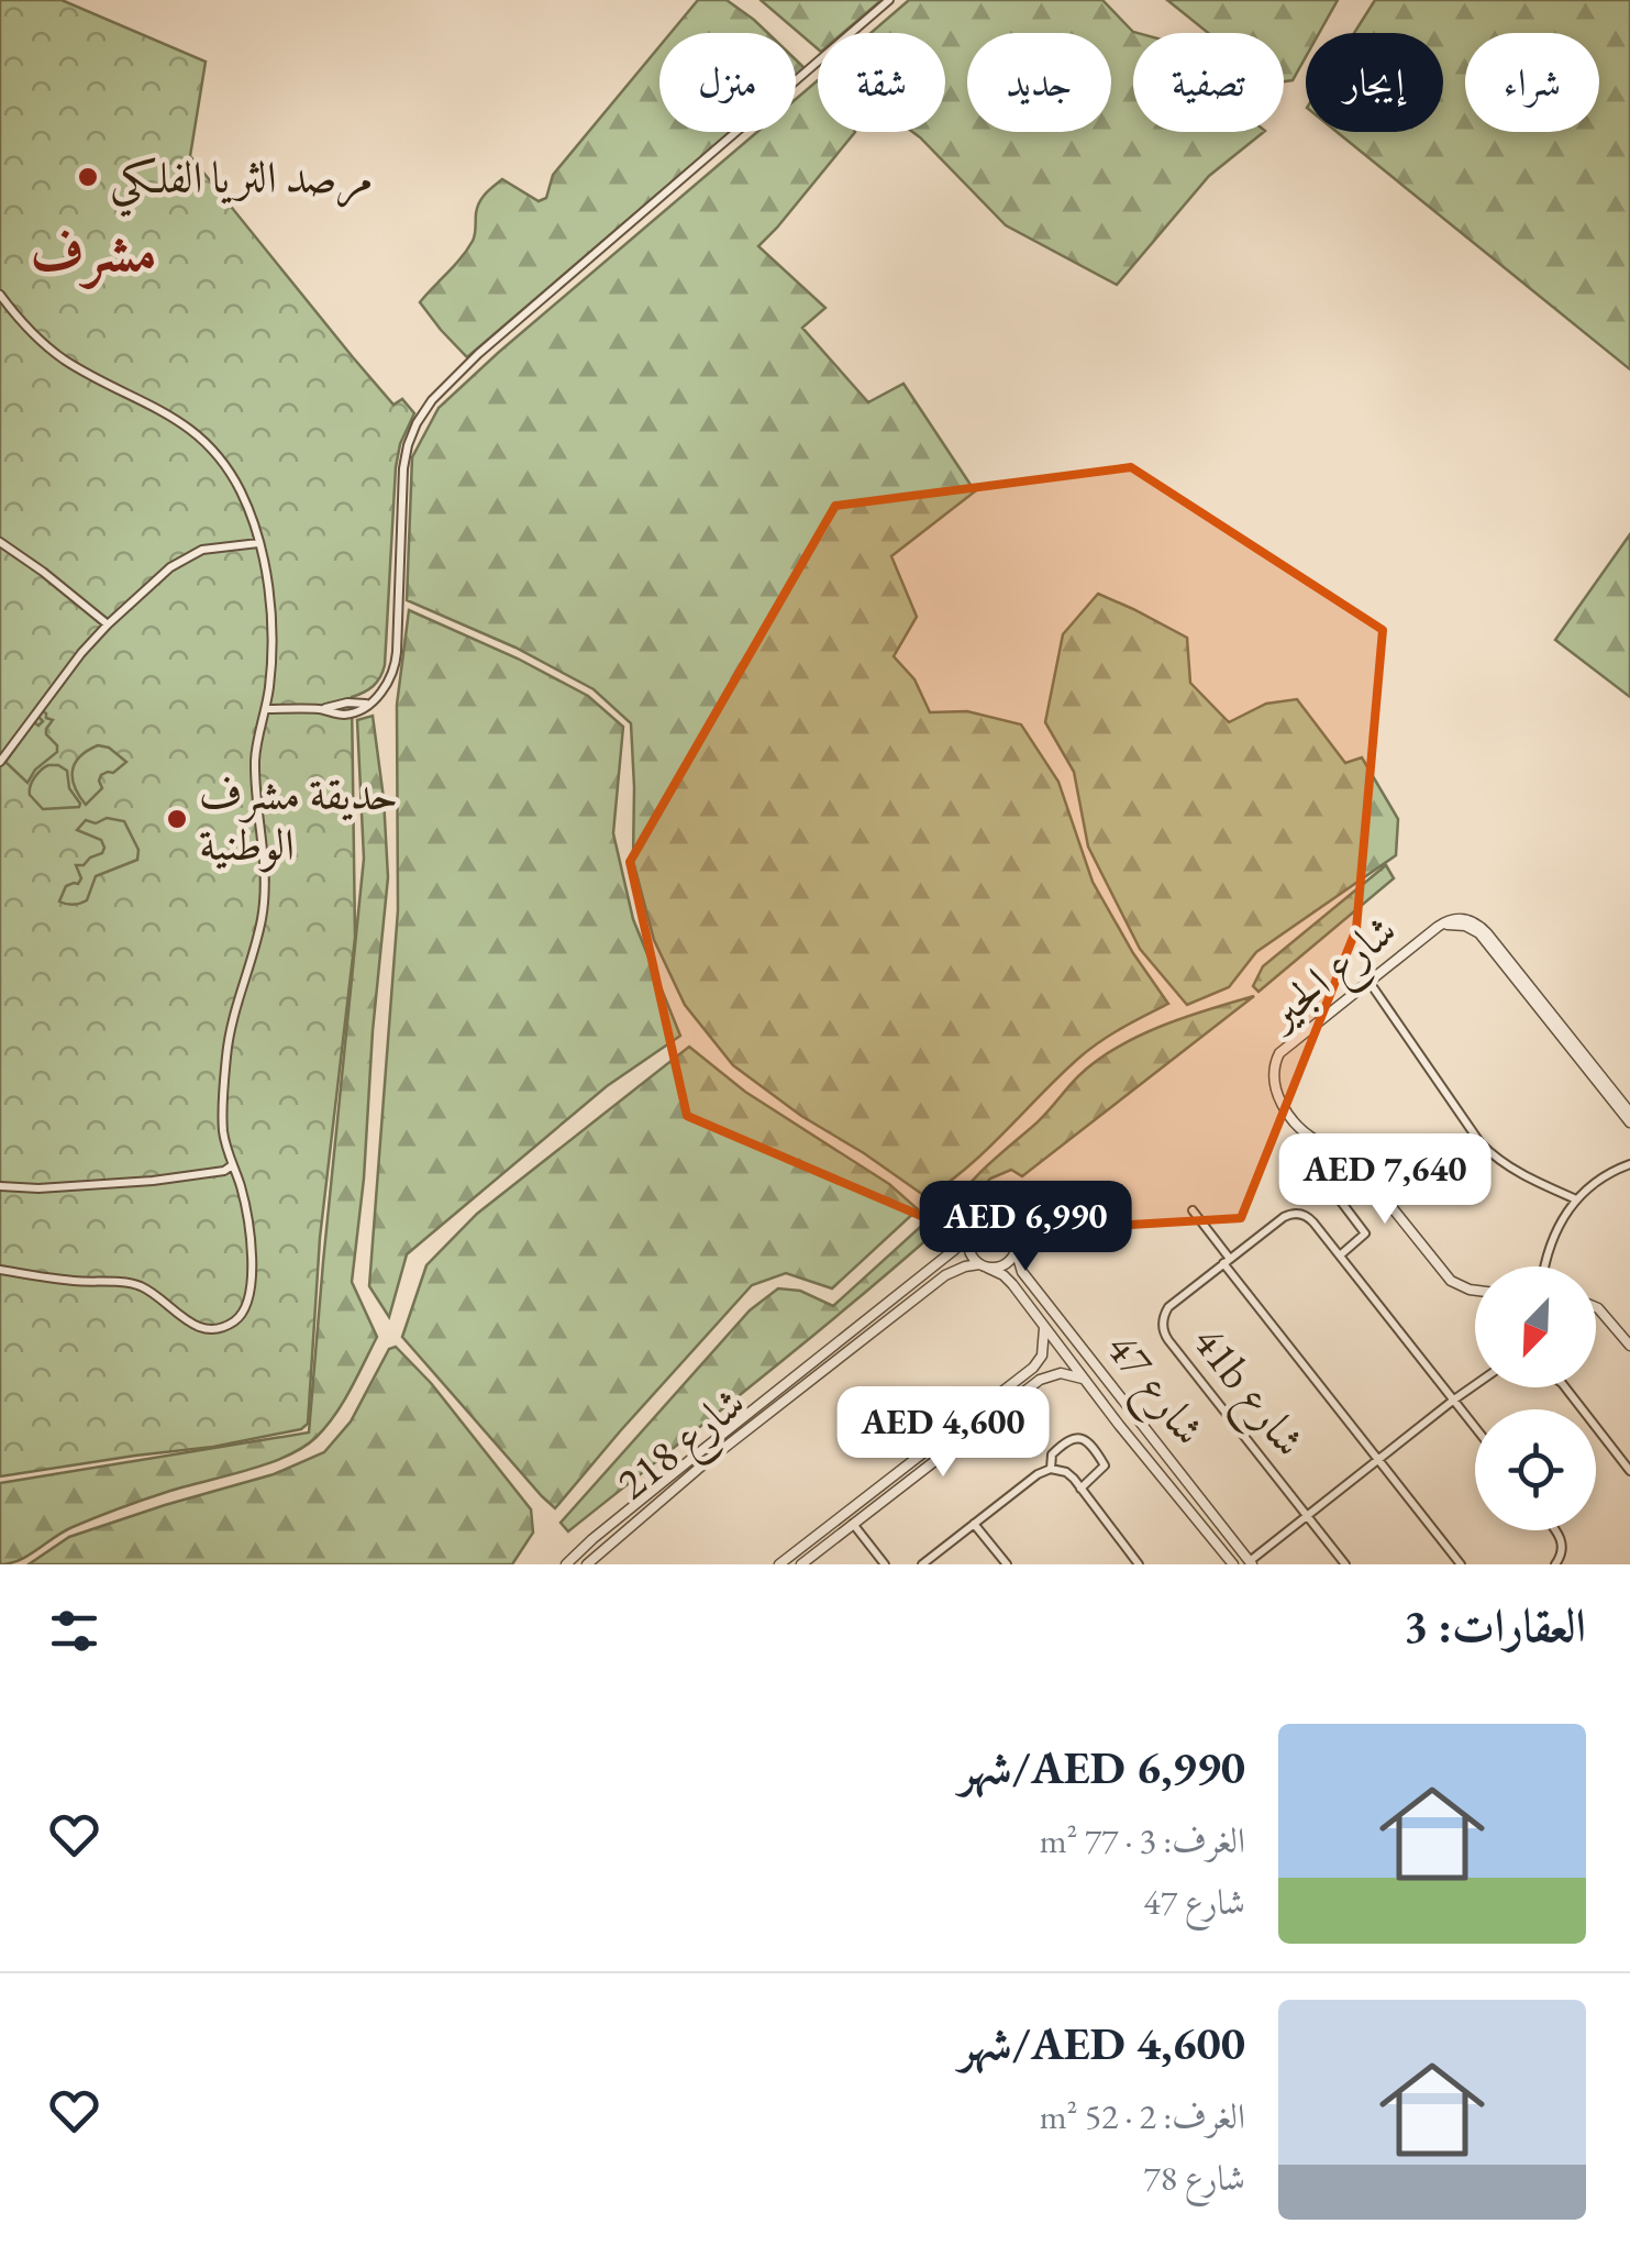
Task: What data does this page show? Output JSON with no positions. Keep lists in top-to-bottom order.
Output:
{
  "streets": {
    "street": [
      "شارع الجير",
      "شارع 47",
      "41b شارع",
      "شارع 218"
    ]
  },
  "crossings": [
    ["شارع 47", "شارع 218"]
  ],
  "districts": ["مشرف"],
  "places": ["مرصد الثريا الفلكي", "حديقة مشرف الوطنية"],
  "north": "bottom left",
  "page": {
    "chip": [
      "شراء",
      "إيجار",
      "تصفية",
      "جديد",
      "شقة",
      "منزل"
    ],
    "price": ["AED 7,640", "AED 6,990", "AED 4,600"],
    "heading": "العقارات: 3",
    "list": [
      {
        "name": "AED 6,990/شهر",
        "note": "الغرف: 3 · 77 m² · شارع 47"
      },
      {
        "name": "AED 4,600/شهر",
        "note": "الغرف: 2 · 52 m² · شارع 78"
      }
    ]
  }
}
